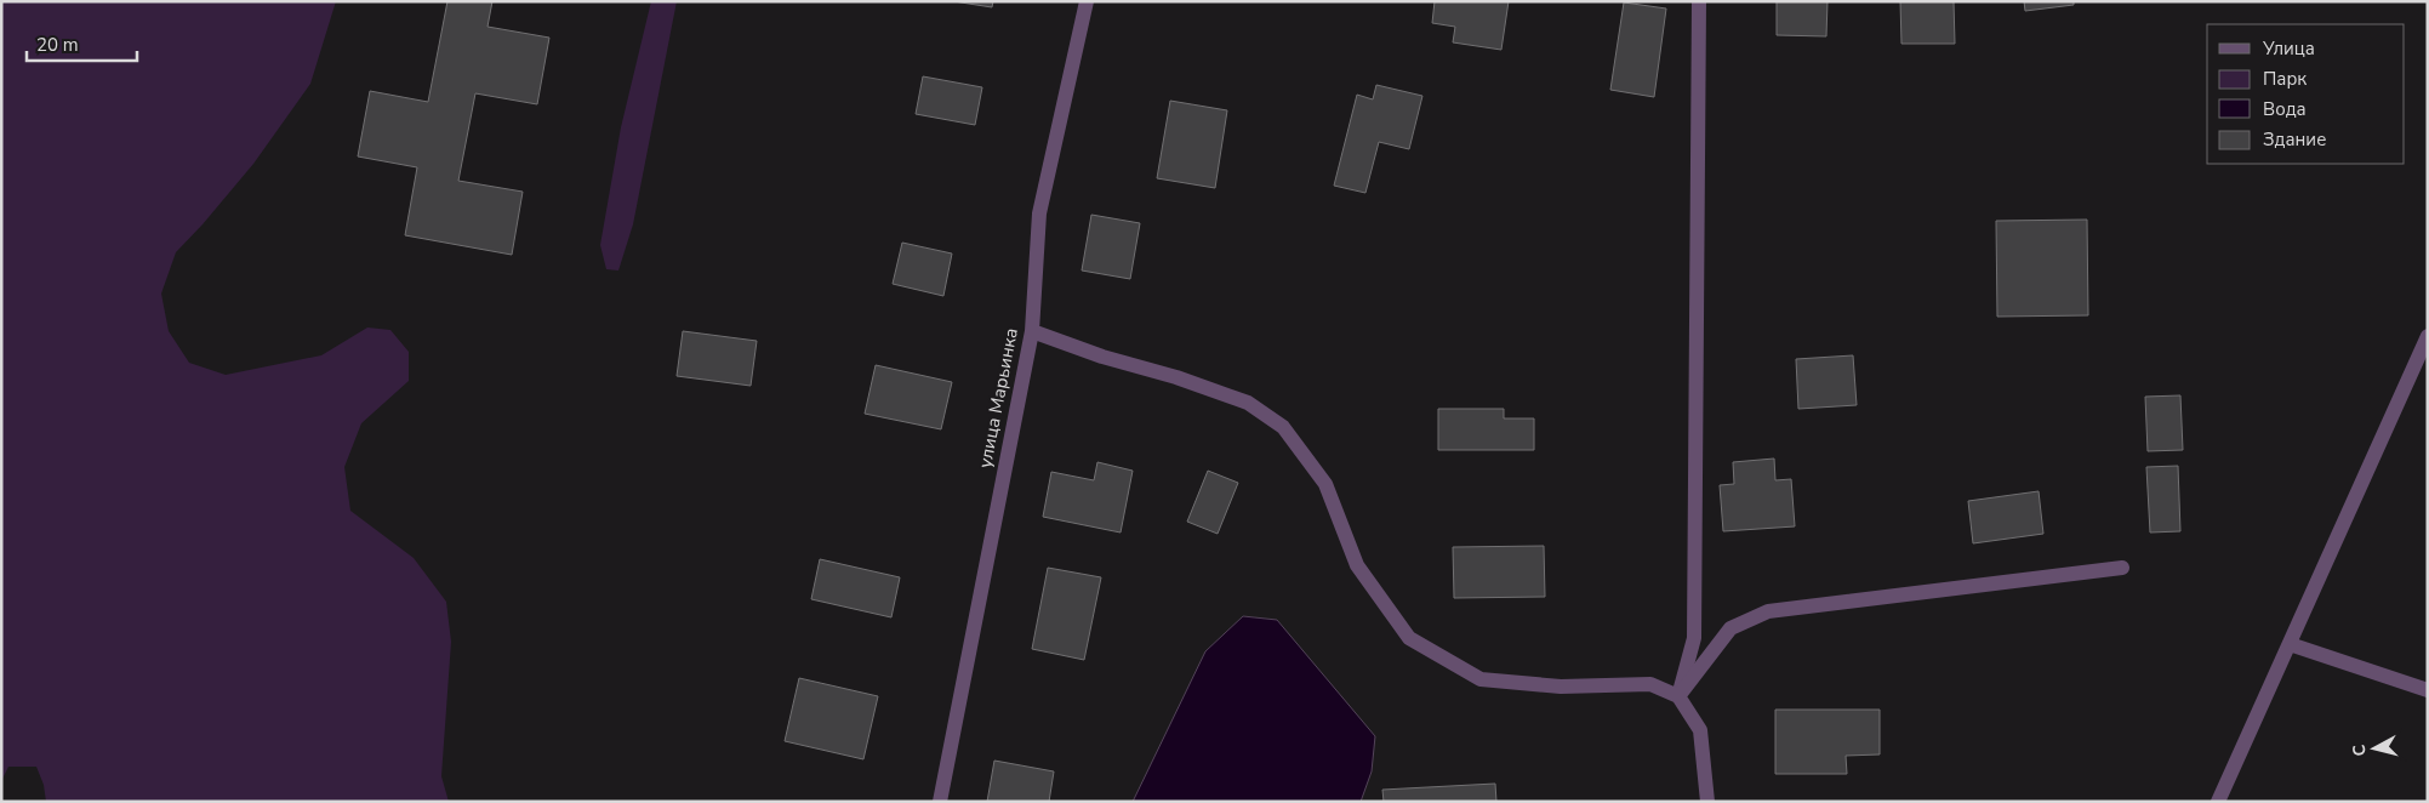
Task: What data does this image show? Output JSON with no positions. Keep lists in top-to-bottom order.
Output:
{
  "streets": {
    "street": ["улица Марьинка"]
  },
  "legend": [
    "Улица",
    "Парк",
    "Вода",
    "Здание"
  ],
  "scale_bar": "20 m",
  "north": "left"
}
